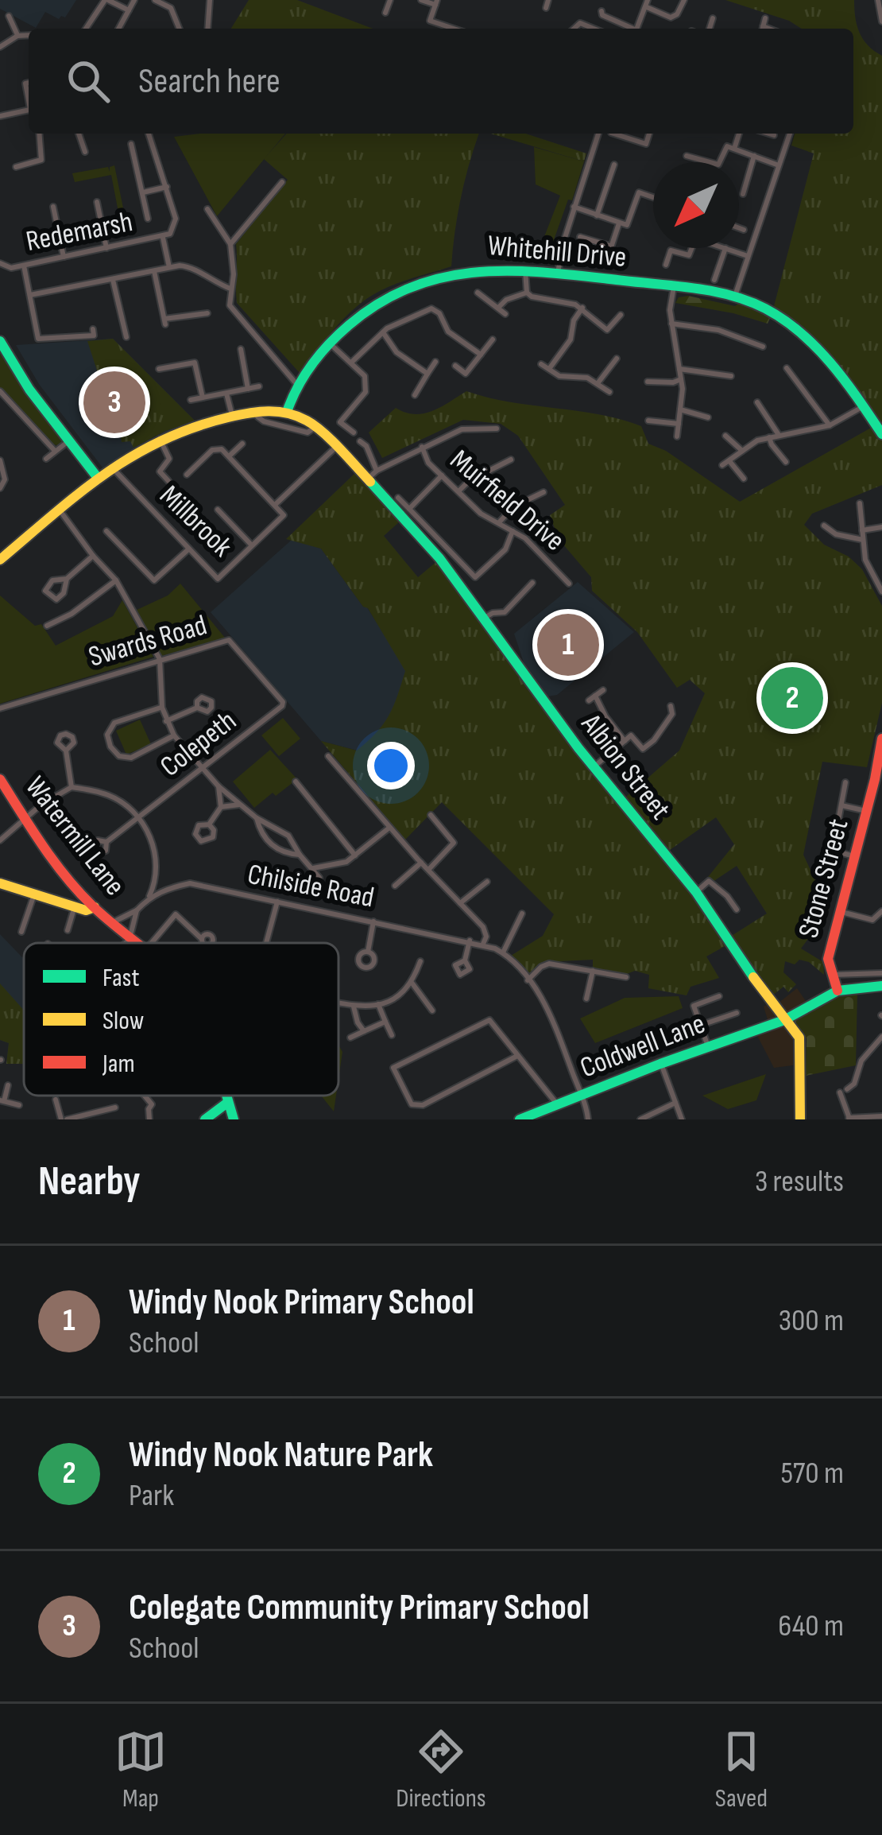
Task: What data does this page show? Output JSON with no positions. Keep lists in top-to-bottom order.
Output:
{
  "streets": {
    "street": [
      "Redemarsh",
      "Whitehill Drive",
      "Muirfield Drive",
      "Millbrook",
      "Swards Road",
      "Colepeth",
      "Albion Street",
      "Watermill Lane",
      "Stone Street",
      "Chilside Road",
      "Coldwell Lane"
    ]
  },
  "crossings": [
    ["Millbrook", "Albion Street"],
    ["Swards Road", "Colepeth"],
    ["Albion Street", "Coldwell Lane"],
    ["Watermill Lane", "Chilside Road"],
    ["Stone Street", "Coldwell Lane"]
  ],
  "legend": ["Fast", "Slow", "Jam"],
  "north": "bottom left",
  "page": {
    "search": "Search here",
    "pins": ["3", "1", "2"],
    "heading": ["Nearby", "3 results"],
    "list": [
      {
        "mark": "1",
        "name": "Windy Nook Primary School",
        "note": "School",
        "value": "300 m"
      },
      {
        "mark": "2",
        "name": "Windy Nook Nature Park",
        "note": "Park",
        "value": "570 m"
      },
      {
        "mark": "3",
        "name": "Colegate Community Primary School",
        "note": "School",
        "value": "640 m"
      }
    ],
    "nav": ["Map", "Directions", "Saved"]
  }
}
